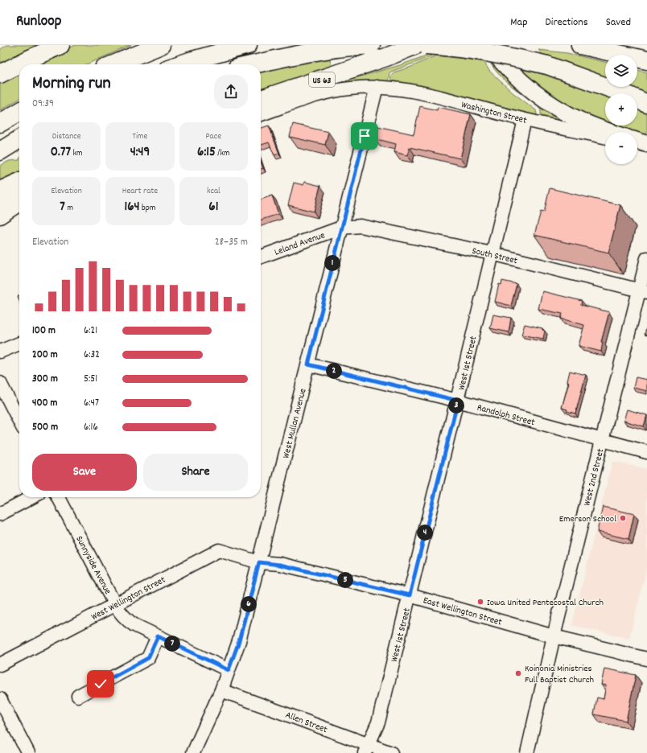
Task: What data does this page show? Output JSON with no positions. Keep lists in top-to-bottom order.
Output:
{
  "streets": {
    "highway": ["US 63"],
    "street": [
      "Washington Street",
      "Leland Avenue",
      "South Street",
      "West 1st Street",
      "Randolph Street",
      "West Mullan Avenue",
      "West 2nd Street",
      "Sunnyside Avenue",
      "West Wellington Street",
      "East Wellington Street",
      "Allen Street"
    ]
  },
  "crossings": [
    ["Washington Street", "West 1st Street"],
    ["Washington Street", "West Mullan Avenue"],
    ["Leland Avenue", "South Street"],
    ["Leland Avenue", "West Mullan Avenue"],
    ["South Street", "West 1st Street"],
    ["South Street", "West Mullan Avenue"],
    ["South Street", "West 2nd Street"],
    ["West 1st Street", "Randolph Street"],
    ["West 1st Street", "East Wellington Street"],
    ["West 1st Street", "Allen Street"],
    ["Randolph Street", "West Mullan Avenue"],
    ["Randolph Street", "West 2nd Street"],
    ["West Mullan Avenue", "Sunnyside Avenue"],
    ["West Mullan Avenue", "West Wellington Street"],
    ["West Mullan Avenue", "East Wellington Street"],
    ["West Mullan Avenue", "Allen Street"],
    ["West 2nd Street", "East Wellington Street"],
    ["Sunnyside Avenue", "West Wellington Street"],
    ["West Wellington Street", "East Wellington Street"]
  ],
  "places": ["Emerson School", "Iowa United Pentecostal Church", "Koinonia Ministries Full Baptist Church"],
  "page": {
    "header": "Runloop",
    "nav": ["Map", "Directions", "Saved"],
    "map_buttons": ["+", "−"],
    "heading": ["Morning run", "09:39"],
    "stats": [
      ["Distance", "0.77 km"],
      ["Time", "4:49"],
      ["Pace", "6:15 /km"],
      ["Elevation", "7 m"],
      ["Heart rate", "164 bpm"],
      ["kcal", "61"]
    ],
    "chart": ["Elevation", "28–35 m"],
    "pins": [
      "1",
      "2",
      "3",
      "4",
      "5",
      "6",
      "7"
    ],
    "list": [
      {
        "name": "100 m",
        "note": "6:21"
      },
      {
        "name": "200 m",
        "note": "6:32"
      },
      {
        "name": "300 m",
        "note": "5:51"
      },
      {
        "name": "400 m",
        "note": "6:47"
      },
      {
        "name": "500 m",
        "note": "6:16"
      }
    ],
    "buttons": ["Save", "Share"]
  }
}
